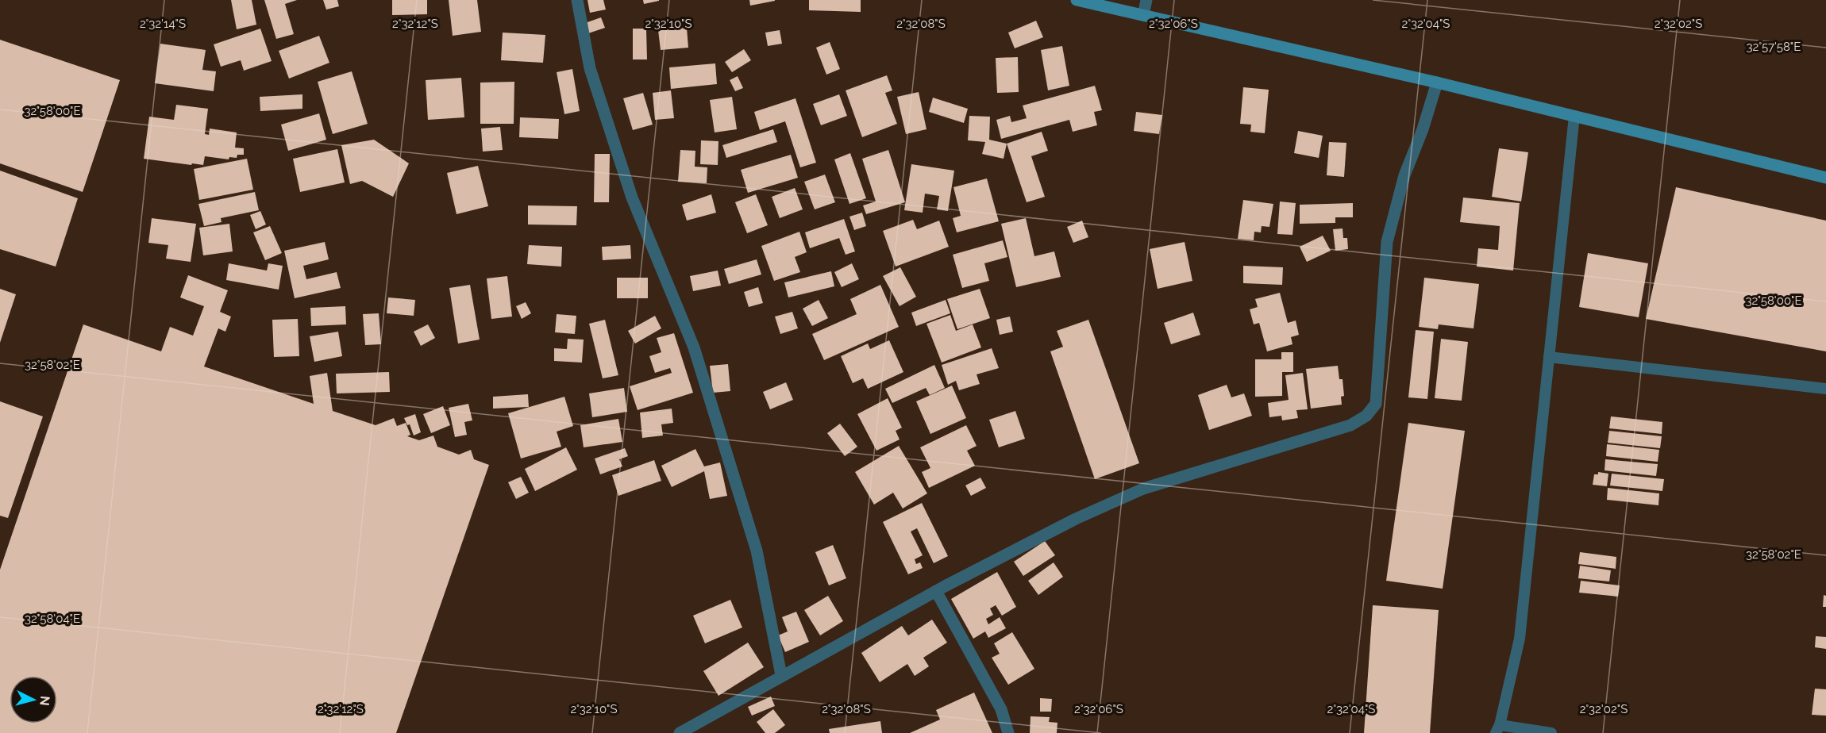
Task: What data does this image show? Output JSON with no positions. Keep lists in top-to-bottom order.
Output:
{
  "north": "right",
  "coordinates": [
    "2°32'14\"S",
    "2°32'12\"S",
    "2°32'10\"S",
    "2°32'08\"S",
    "2°32'06\"S",
    "2°32'04\"S",
    "2°32'02\"S",
    "32°57'58\"E",
    "32°58'00\"E",
    "32°58'02\"E",
    "32°58'04\"E"
  ]
}
